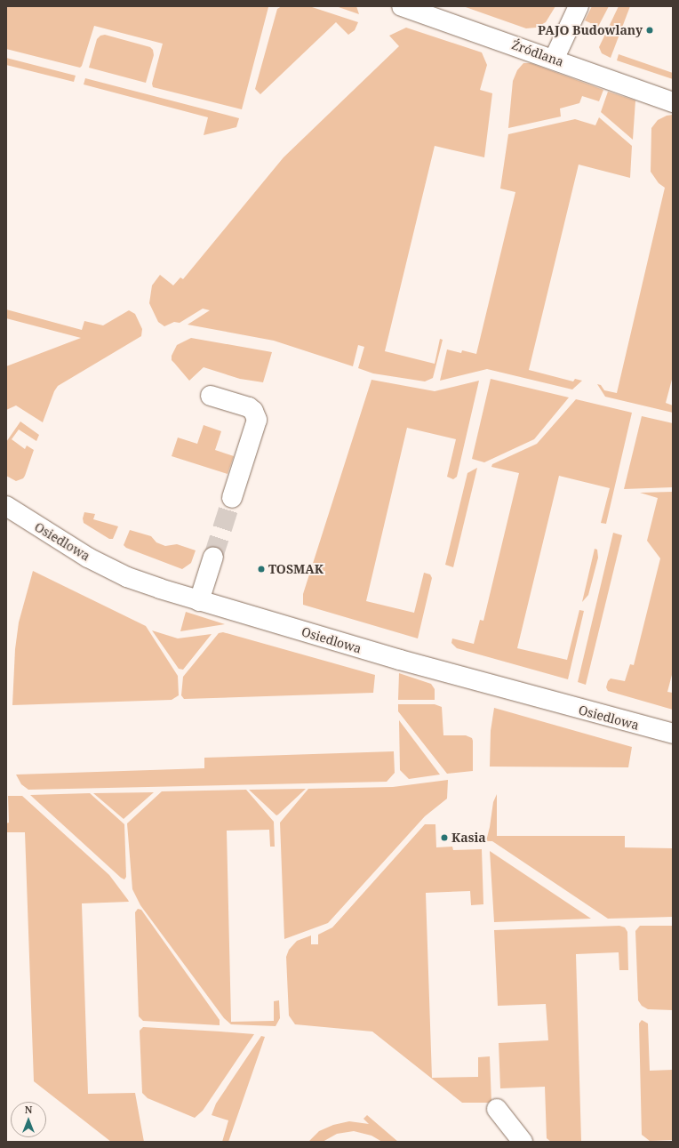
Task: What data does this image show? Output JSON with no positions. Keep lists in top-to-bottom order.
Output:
{
  "streets": {
    "street": ["Źródlana", "Osiedlowa"]
  },
  "places": ["PAJO Budowlany", "TOSMAK", "Kasia"],
  "north": "top"
}
